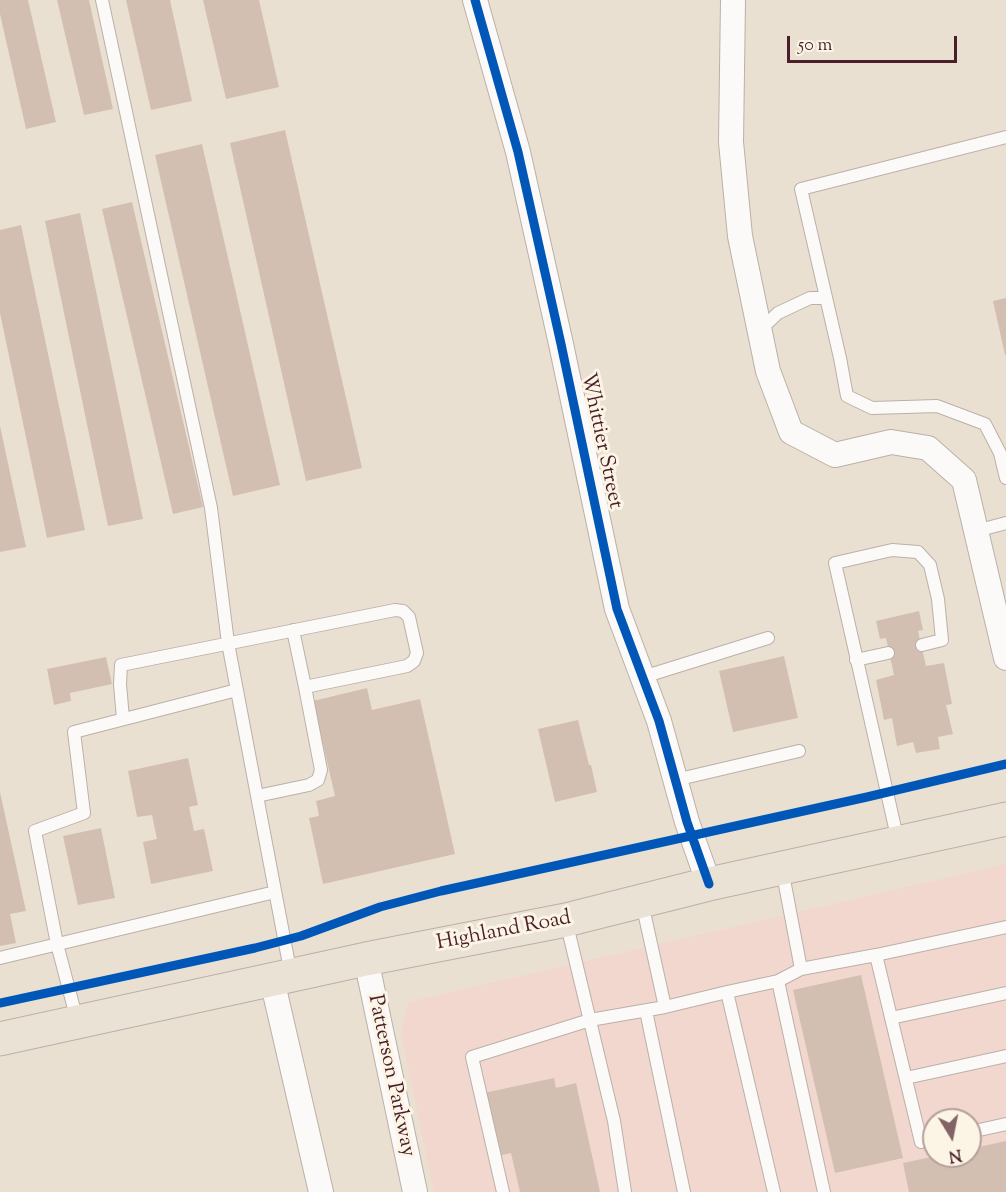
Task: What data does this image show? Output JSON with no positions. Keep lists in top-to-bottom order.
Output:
{
  "streets": {
    "highway": ["Highland Road"],
    "street": ["Whittier Street", "Patterson Parkway"]
  },
  "crossings": [
    ["Whittier Street", "Highland Road"],
    ["Highland Road", "Patterson Parkway"]
  ],
  "scale_bar": "50 m",
  "north": "bottom"
}
